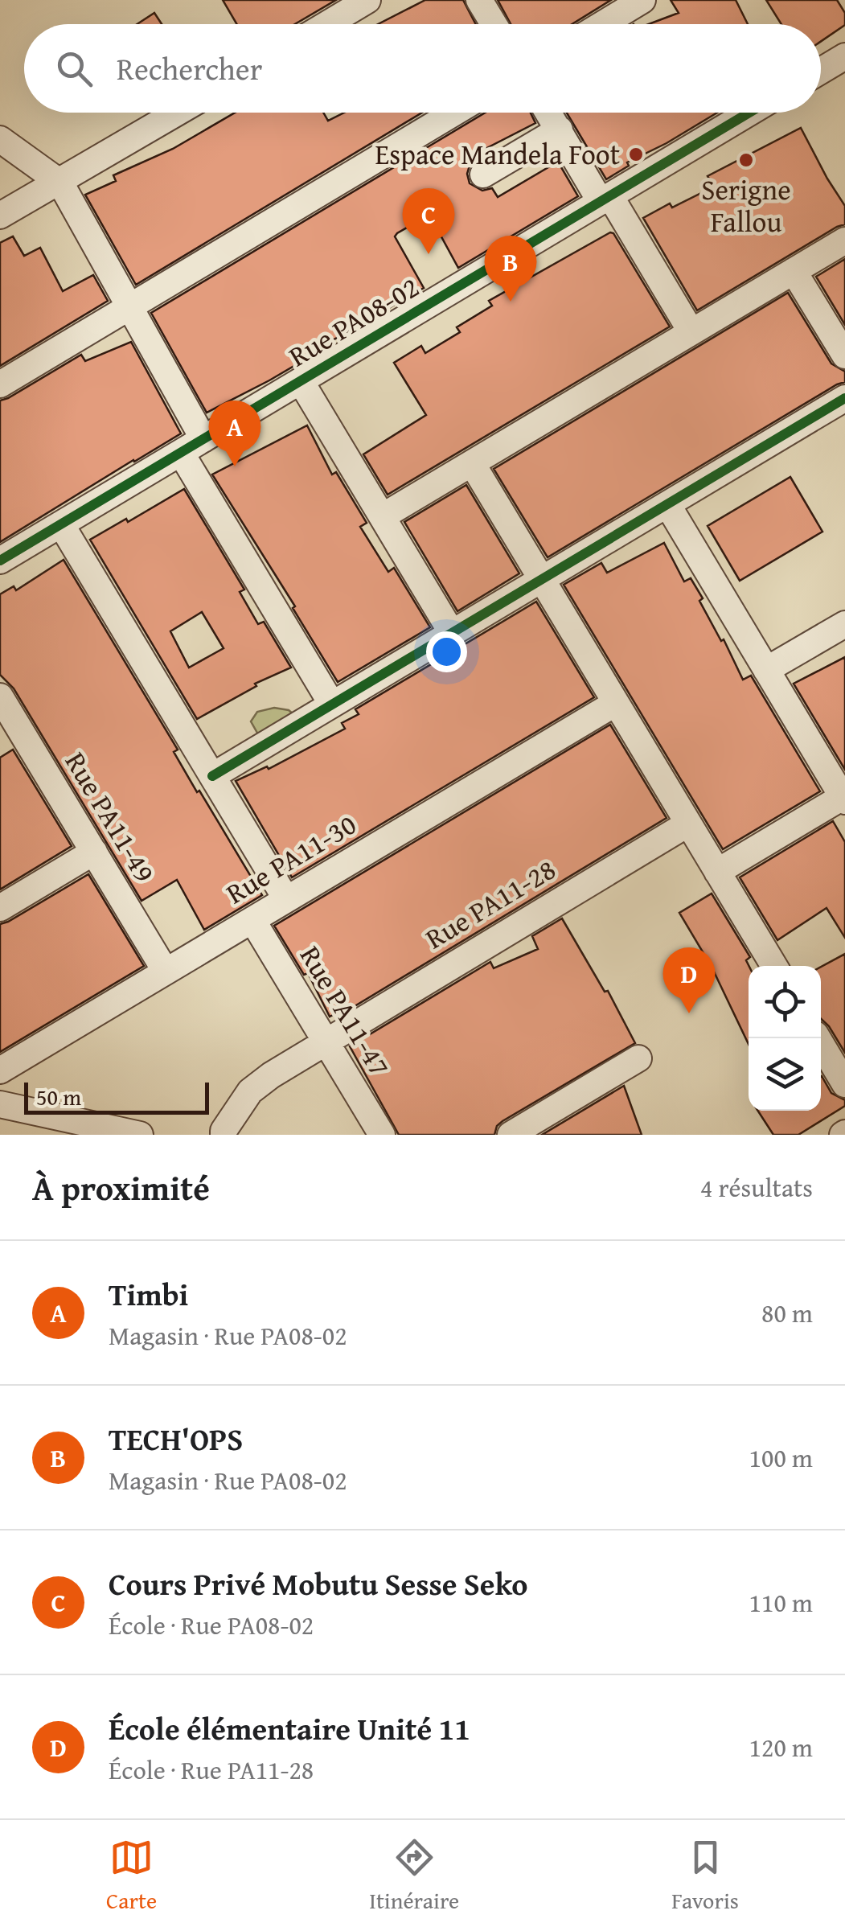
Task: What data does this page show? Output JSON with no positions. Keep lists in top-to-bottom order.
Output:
{
  "streets": {
    "street": [
      "Rue PA08-02",
      "Rue PA11-49",
      "Rue PA11-30",
      "Rue PA11-28",
      "Rue PA11-47"
    ]
  },
  "crossings": [
    ["Rue PA11-49", "Rue PA11-30"],
    ["Rue PA11-30", "Rue PA11-47"],
    ["Rue PA11-28", "Rue PA11-47"]
  ],
  "places": ["Espace Mandela Foot", "Serigne Fallou"],
  "scale_bar": "50 m",
  "page": {
    "search": "Rechercher",
    "pins": [
      "C",
      "B",
      "A",
      "D"
    ],
    "scale": "50 m",
    "heading": ["À proximité", "4 résultats"],
    "list": [
      {
        "mark": "A",
        "name": "Timbi",
        "note": "Magasin · Rue PA08-02",
        "value": "80 m"
      },
      {
        "mark": "B",
        "name": "TECH'OPS",
        "note": "Magasin · Rue PA08-02",
        "value": "100 m"
      },
      {
        "mark": "C",
        "name": "Cours Privé Mobutu Sesse Seko",
        "note": "École · Rue PA08-02",
        "value": "110 m"
      },
      {
        "mark": "D",
        "name": "École élémentaire Unité 11",
        "note": "École · Rue PA11-28",
        "value": "120 m"
      }
    ],
    "nav": ["Carte", "Itinéraire", "Favoris"]
  }
}
